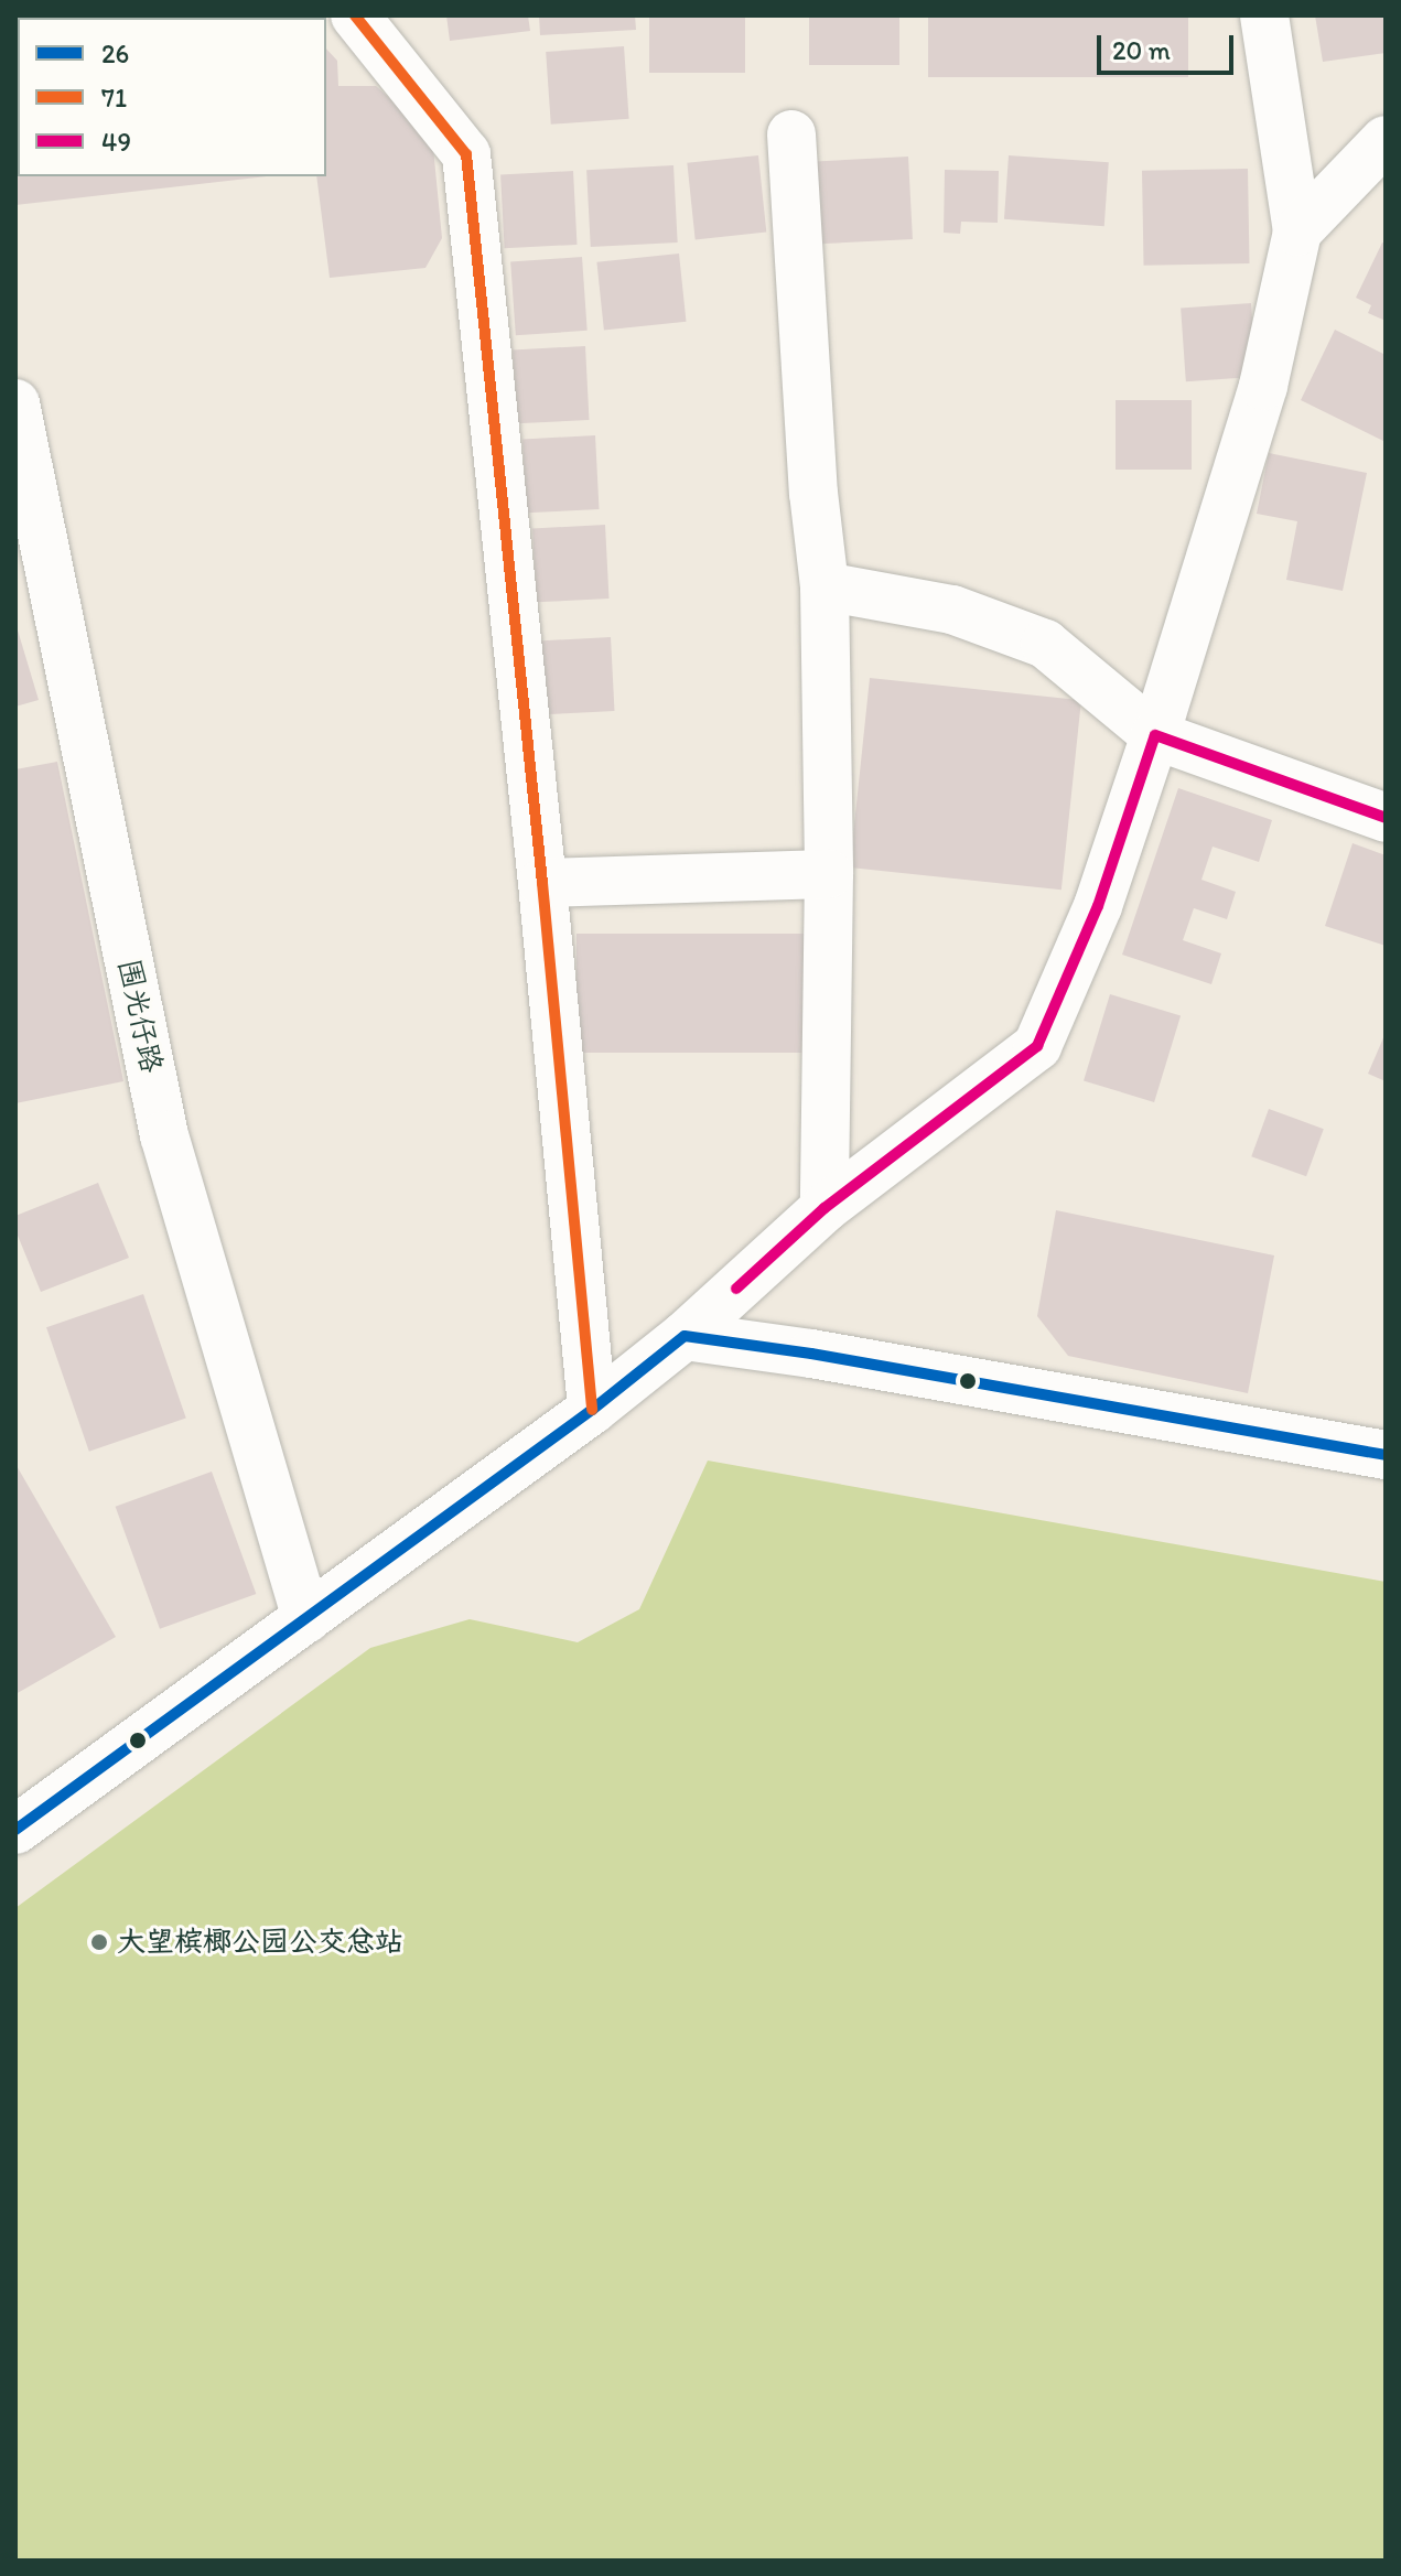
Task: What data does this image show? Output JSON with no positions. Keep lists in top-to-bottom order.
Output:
{
  "streets": {
    "street": ["围光仔路"]
  },
  "places": ["大望槟榔公园公交总站"],
  "lines": ["transit line 71", "transit line 49", "transit line 26"],
  "legend": ["26", "71", "49"],
  "scale_bar": "20 m"
}
